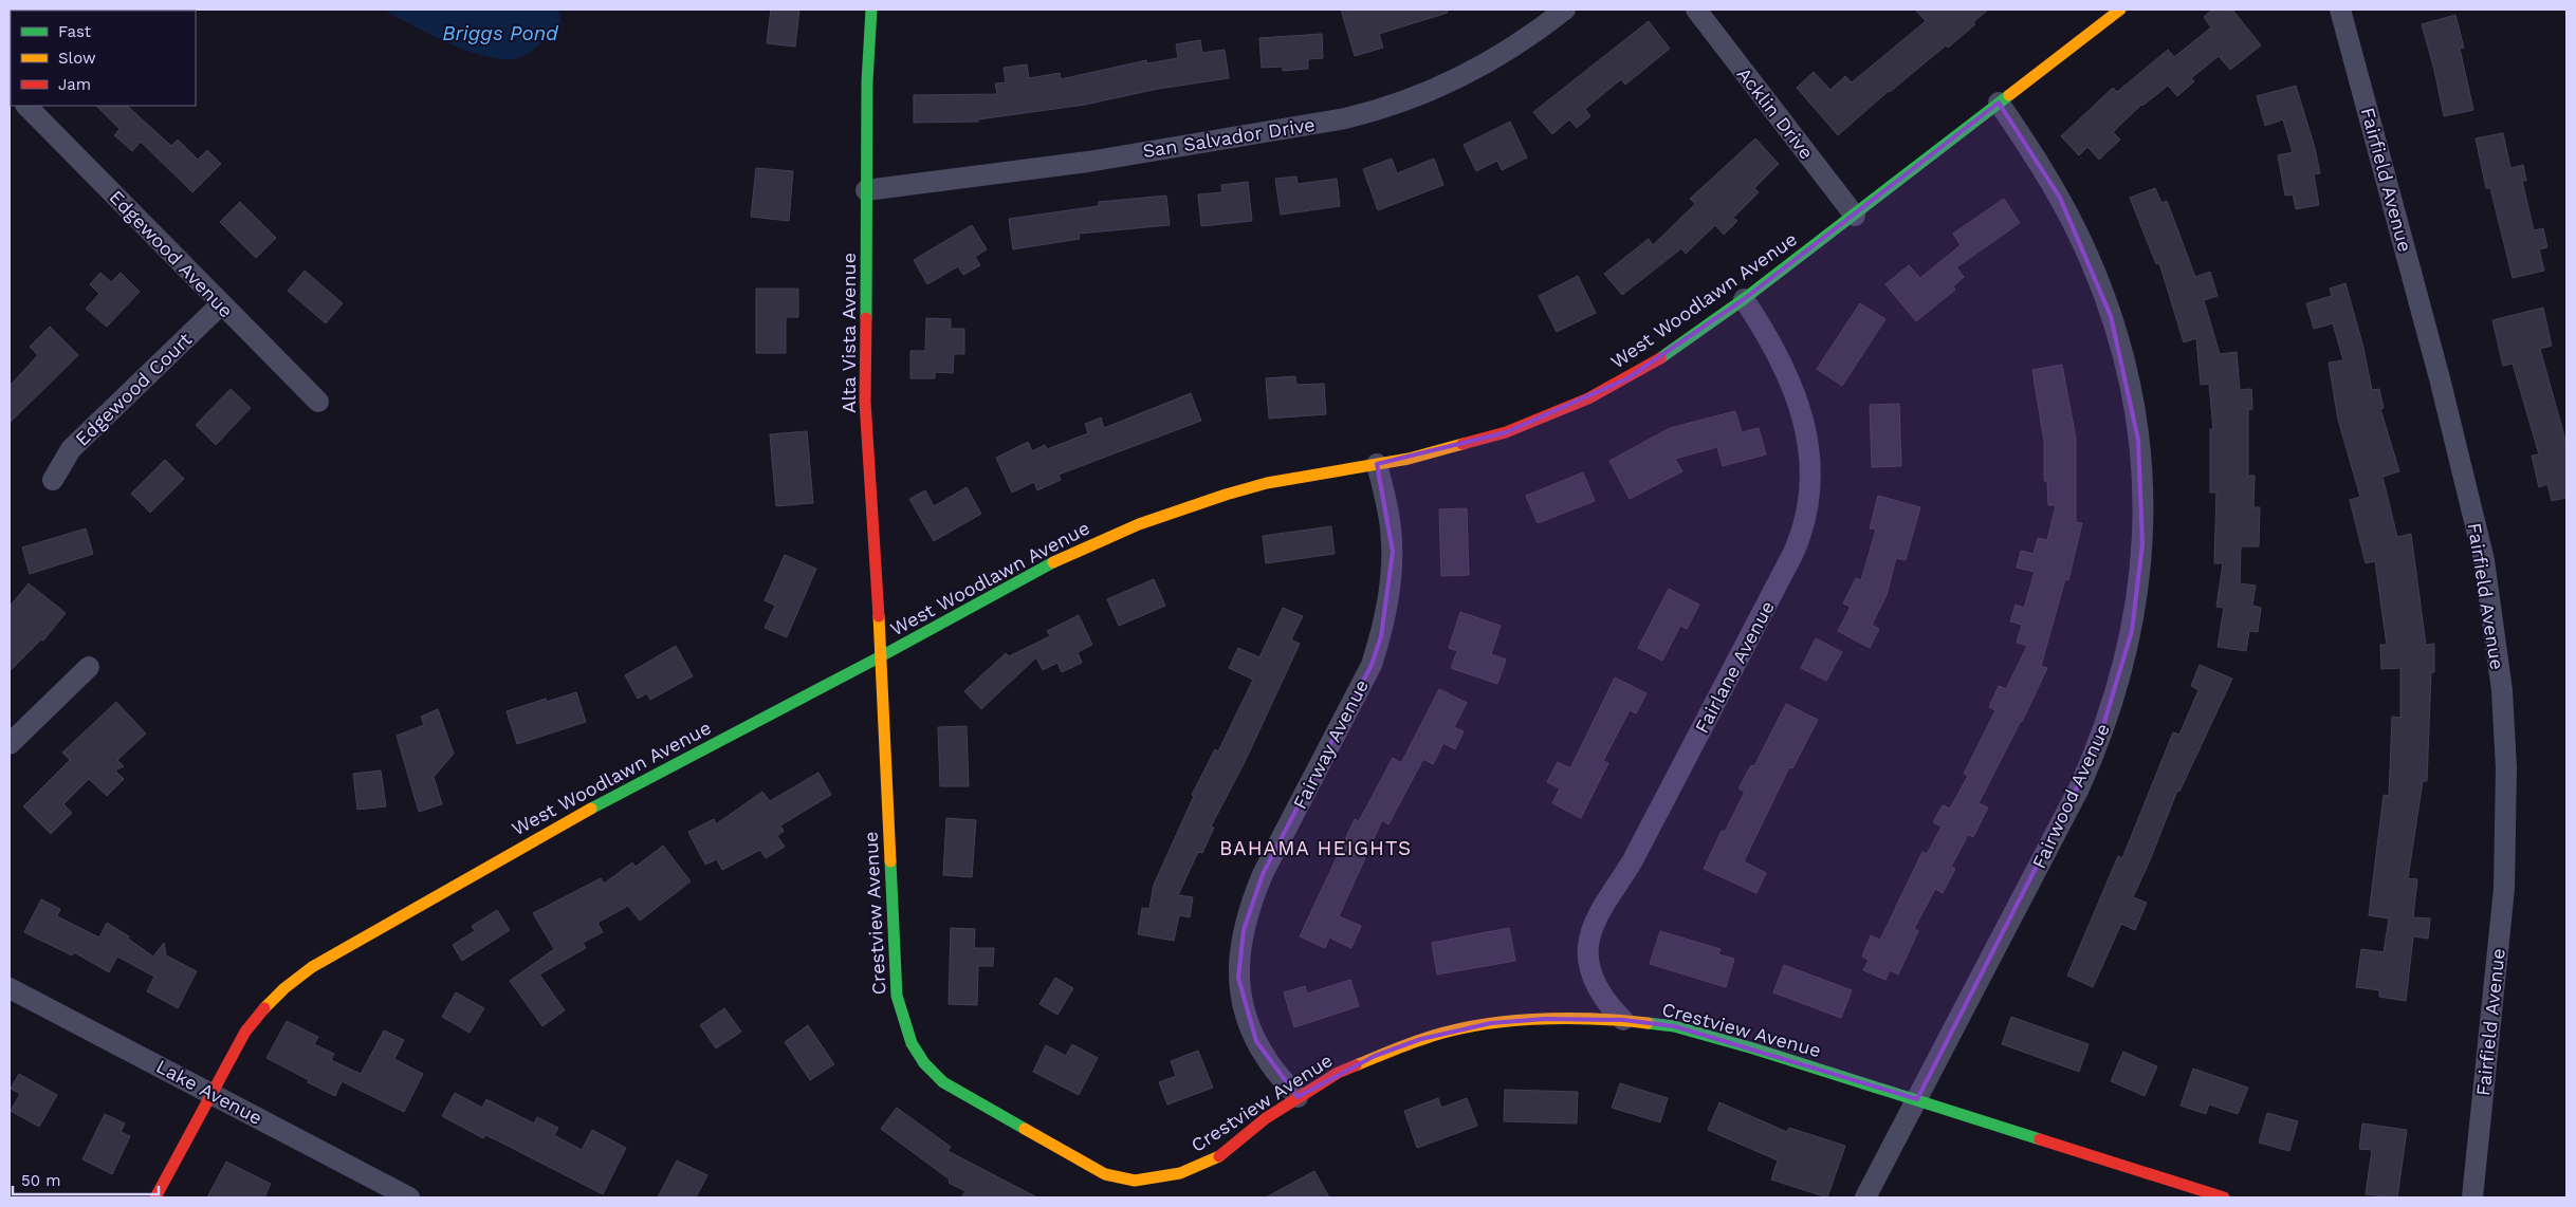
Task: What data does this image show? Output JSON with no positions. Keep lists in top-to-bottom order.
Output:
{
  "streets": {
    "street": [
      "Acklin Drive",
      "San Salvador Drive",
      "Fairfield Avenue",
      "Edgewood Avenue",
      "West Woodlawn Avenue",
      "Alta Vista Avenue",
      "Edgewood Court",
      "Fairlane Avenue",
      "Fairway Avenue",
      "Fairwood Avenue",
      "Crestview Avenue",
      "Lake Avenue"
    ]
  },
  "crossings": [
    ["Acklin Drive", "West Woodlawn Avenue"],
    ["San Salvador Drive", "Alta Vista Avenue"],
    ["Edgewood Avenue", "Edgewood Court"],
    ["West Woodlawn Avenue", "Alta Vista Avenue"],
    ["West Woodlawn Avenue", "Fairlane Avenue"],
    ["West Woodlawn Avenue", "Fairway Avenue"],
    ["West Woodlawn Avenue", "Fairwood Avenue"],
    ["West Woodlawn Avenue", "Crestview Avenue"],
    ["West Woodlawn Avenue", "Lake Avenue"],
    ["Alta Vista Avenue", "Crestview Avenue"],
    ["Fairlane Avenue", "Crestview Avenue"],
    ["Fairway Avenue", "Crestview Avenue"],
    ["Fairwood Avenue", "Crestview Avenue"]
  ],
  "districts": ["BAHAMA HEIGHTS"],
  "water": ["Briggs Pond"],
  "legend": ["Fast", "Slow", "Jam"],
  "scale_bar": "50 m"
}
